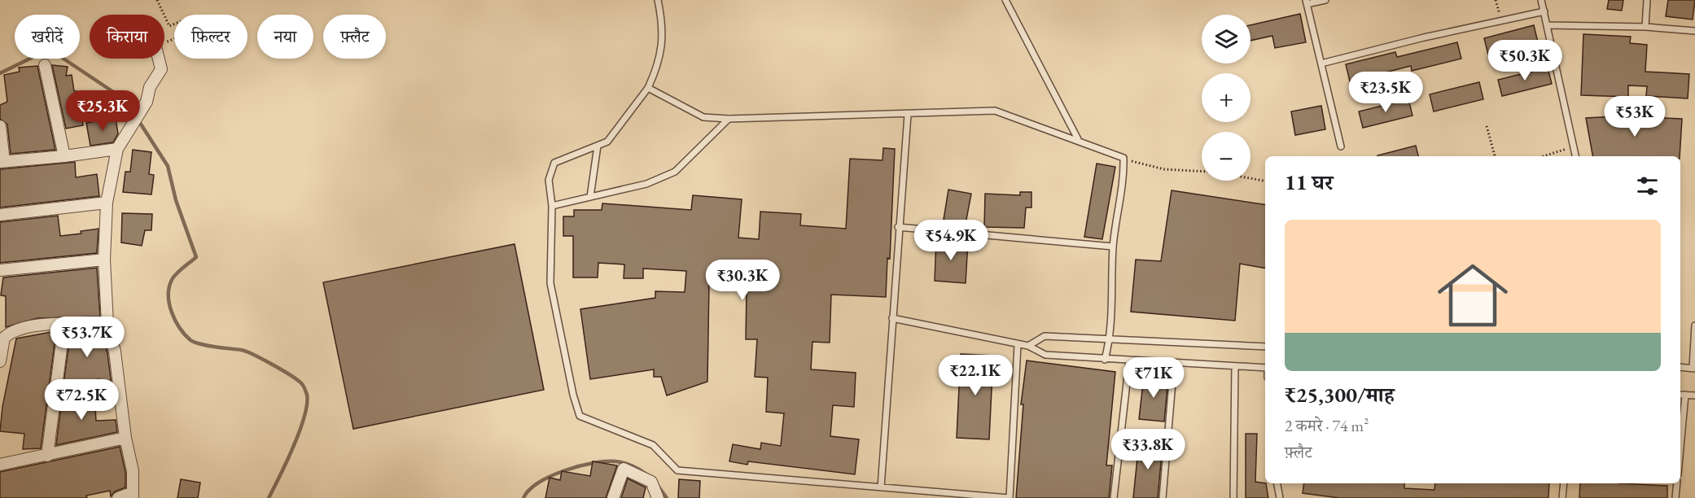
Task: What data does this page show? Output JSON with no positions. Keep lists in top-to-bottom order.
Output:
{
  "page": {
    "map_buttons": ["+", "−"],
    "chip": [
      "खरीदें",
      "किराया",
      "फ़िल्टर",
      "नया",
      "फ़्लैट"
    ],
    "price": [
      "₹50.3K",
      "₹23.5K",
      "₹25.3K",
      "₹53K",
      "₹54.9K",
      "₹30.3K",
      "₹53.7K",
      "₹22.1K",
      "₹71K",
      "₹72.5K",
      "₹33.8K"
    ],
    "heading": "11 घर",
    "list": [
      {
        "name": "₹25,300/माह",
        "note": "2 कमरे · 74 m² · फ़्लैट"
      }
    ]
  }
}
